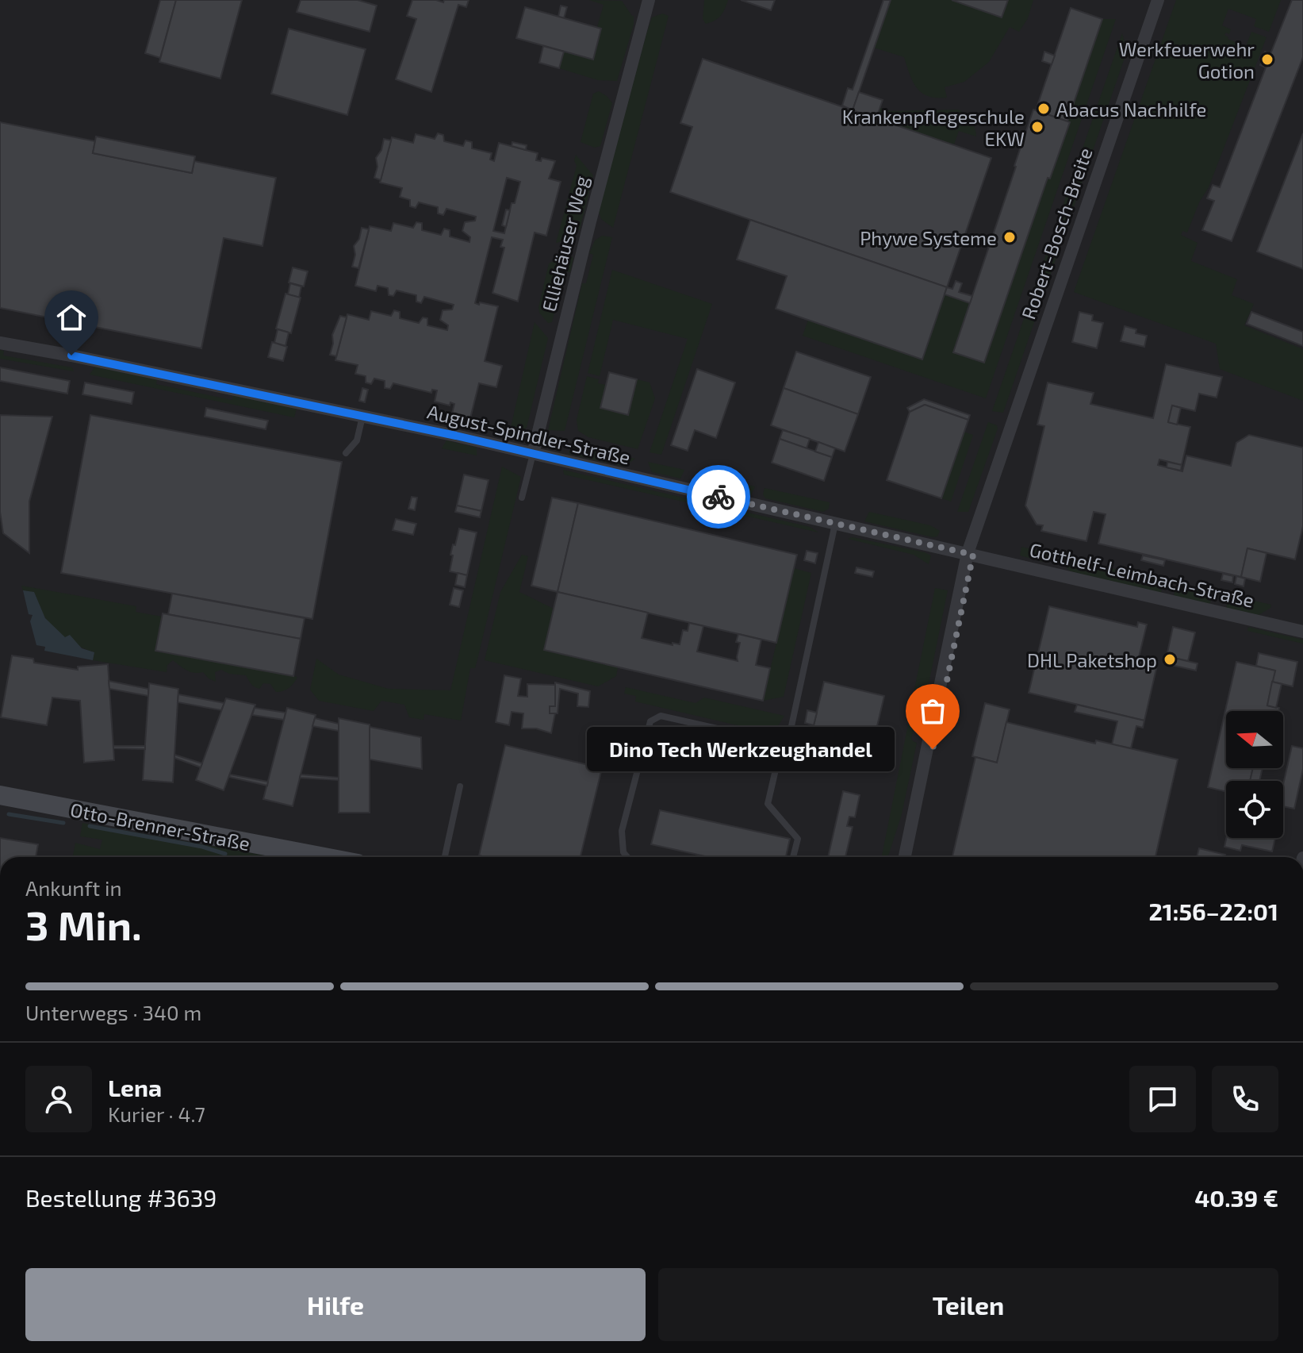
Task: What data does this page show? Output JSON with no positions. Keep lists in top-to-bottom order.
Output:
{
  "streets": {
    "main road": ["Otto-Brenner-Straße"],
    "street": [
      "Robert-Bosch-Breite",
      "Elliehäuser Weg",
      "August-Spindler-Straße",
      "Gotthelf-Leimbach-Straße"
    ]
  },
  "crossings": [
    ["Robert-Bosch-Breite", "August-Spindler-Straße"],
    ["Robert-Bosch-Breite", "Gotthelf-Leimbach-Straße"],
    ["Elliehäuser Weg", "August-Spindler-Straße"],
    ["August-Spindler-Straße", "Gotthelf-Leimbach-Straße"]
  ],
  "places": [
    "Werkfeuerwehr Gotion",
    "Abacus Nachhilfe",
    "Krankenpflegeschule EKW",
    "Phywe Systeme",
    "DHL Paketshop",
    "Dino Tech Werkzeughandel"
  ],
  "north": "left",
  "page": {
    "bubble": "Dino Tech Werkzeughandel",
    "heading": ["3 Min.", "Ankunft in", "21:56–22:01"],
    "panel": [
      "Lena",
      "Kurier · 4.7",
      "Bestellung #3639",
      "40.39 €"
    ],
    "bar": "Unterwegs · 340 m",
    "buttons": ["Hilfe", "Teilen"]
  }
}
